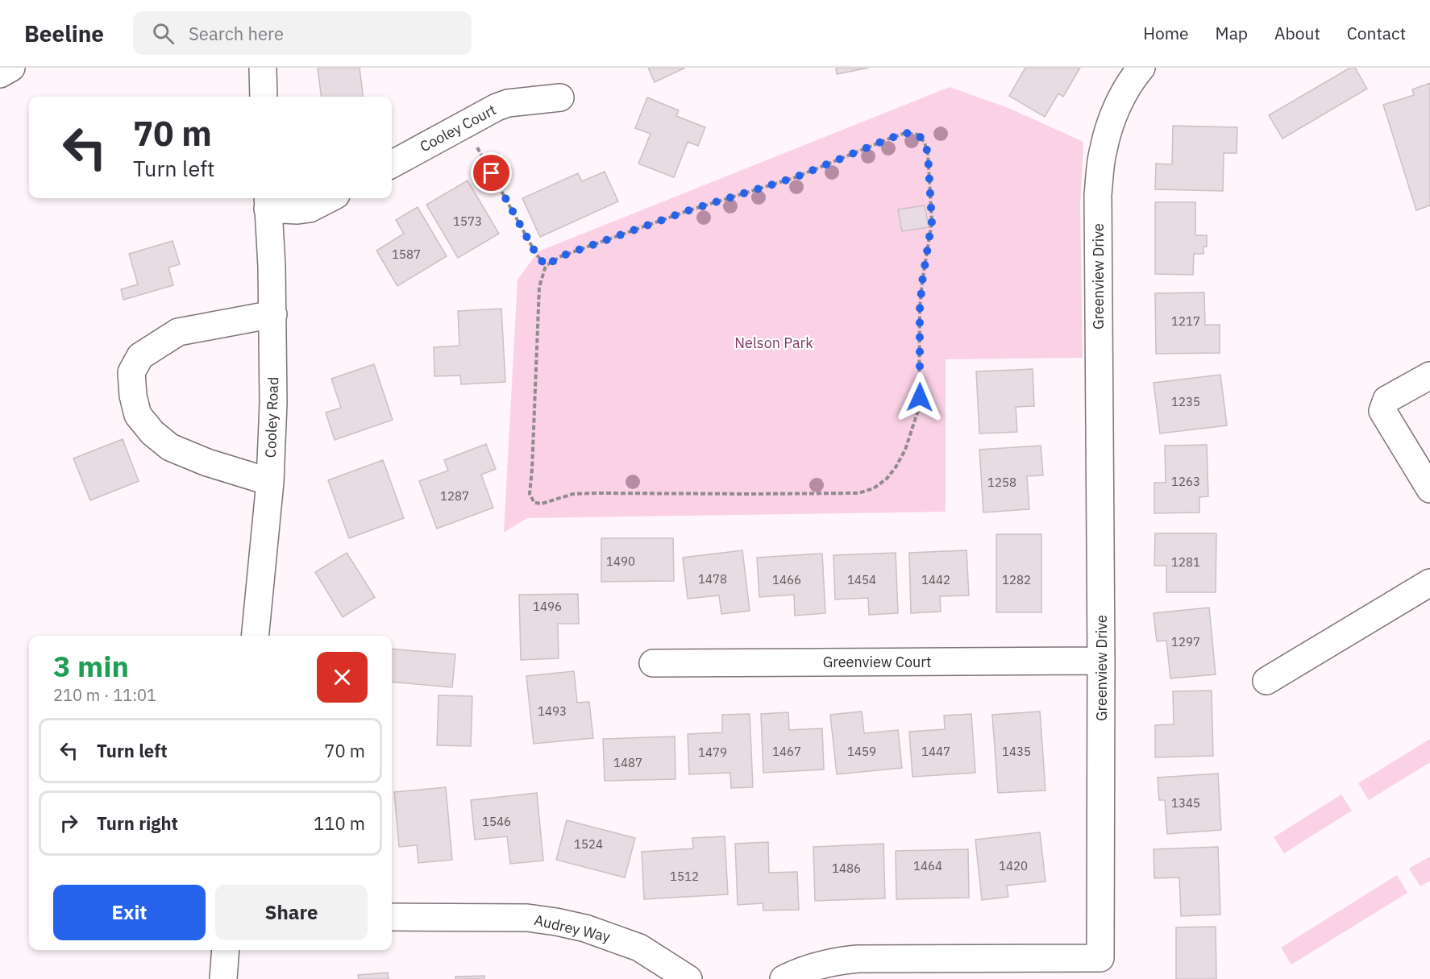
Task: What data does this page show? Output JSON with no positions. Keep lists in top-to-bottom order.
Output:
{
  "streets": {
    "street": [
      "Cooley Court",
      "Greenview Drive",
      "Cooley Road",
      "Greenview Court",
      "Audrey Way"
    ]
  },
  "crossings": [
    ["Greenview Drive", "Greenview Court"]
  ],
  "parks": ["Nelson Park"],
  "house_numbers": [
    "1573",
    "1587",
    "1217",
    "1235",
    "1263",
    "1258",
    "1287",
    "1490",
    "1281",
    "1478",
    "1466",
    "1454",
    "1442",
    "1282",
    "1496",
    "1297",
    "1493",
    "1467",
    "1459",
    "1447",
    "1435",
    "1479",
    "1487",
    "1345",
    "1546",
    "1524",
    "1464",
    "1420",
    "1486",
    "1512"
  ],
  "page": {
    "header": "Beeline",
    "search": "Search here",
    "nav": [
      "Home",
      "Map",
      "About",
      "Contact"
    ],
    "turn": ["70 m", "Turn left"],
    "heading": ["3 min", "210 m · 11:01"],
    "list": [
      {
        "name": "Turn left",
        "value": "70 m"
      },
      {
        "name": "Turn right",
        "value": "110 m"
      }
    ],
    "buttons": ["Exit", "Share"]
  }
}
